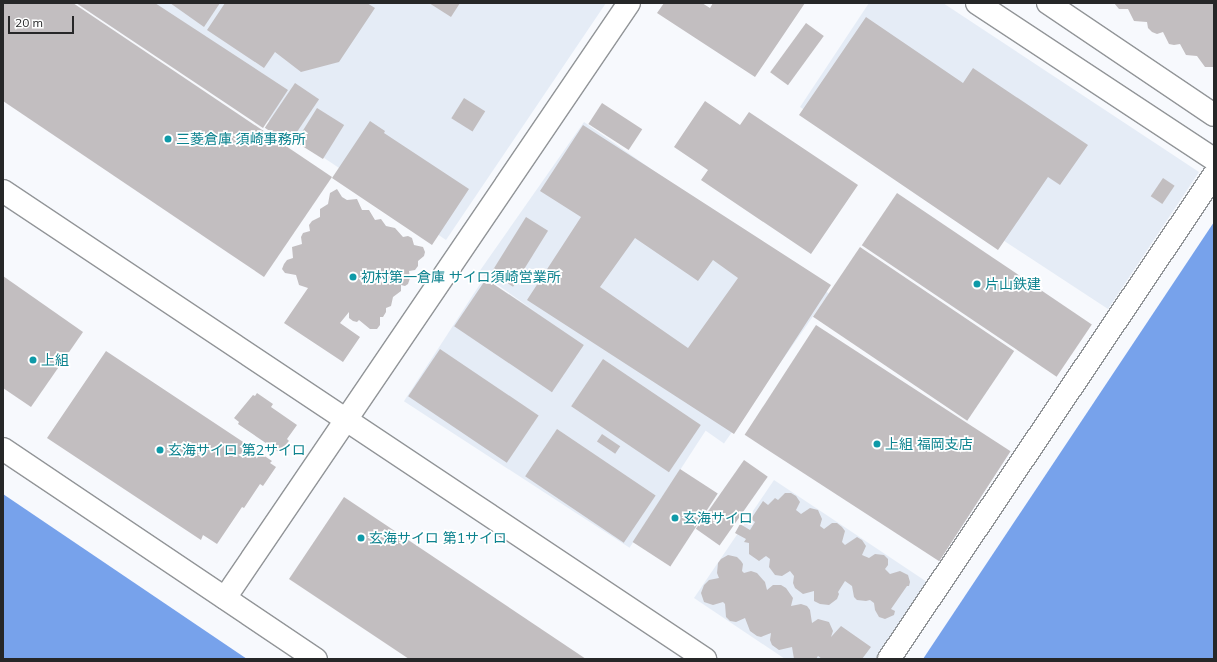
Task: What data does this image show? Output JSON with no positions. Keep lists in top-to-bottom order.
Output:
{
  "places": [
    "三菱倉庫 須崎事務所",
    "初村第一倉庫 サイロ須崎営業所",
    "片山鉄建",
    "上組",
    "上組 福岡支店",
    "玄海サイロ 第2サイロ",
    "玄海サイロ",
    "玄海サイロ 第1サイロ"
  ],
  "scale_bar": "20 m"
}
